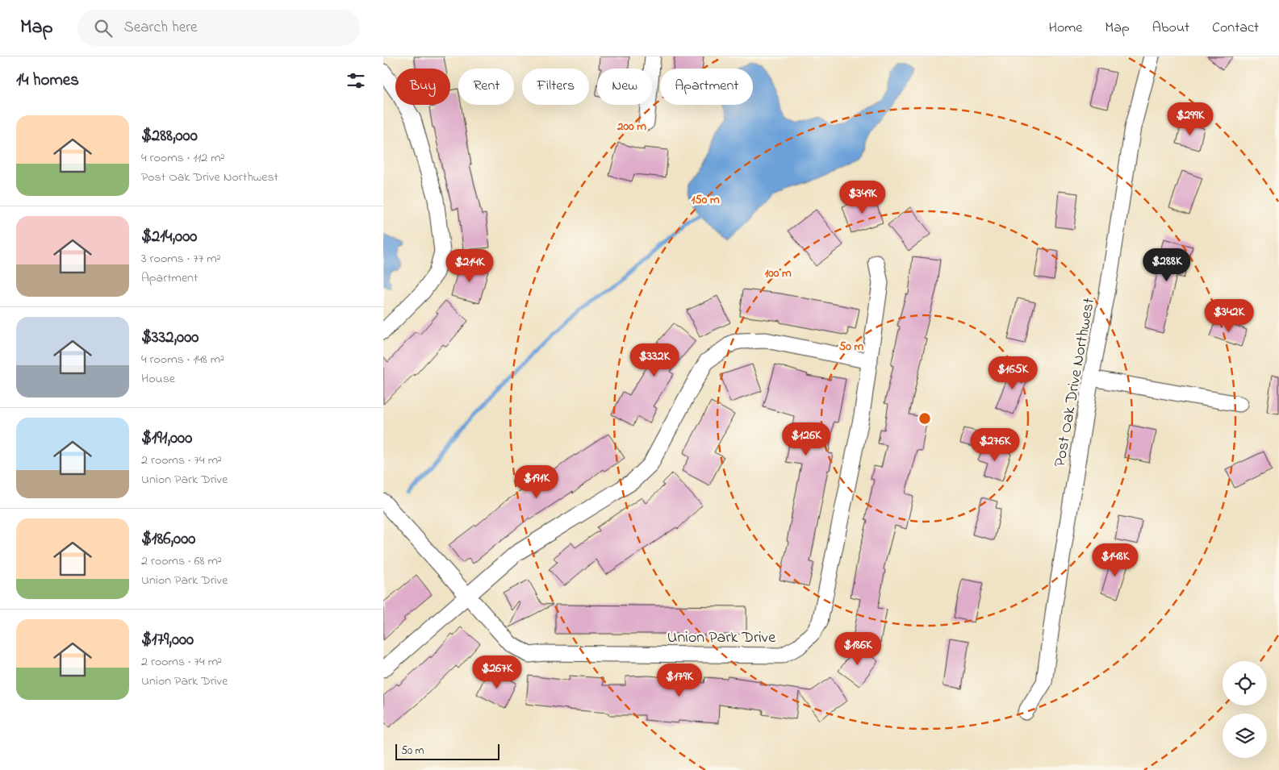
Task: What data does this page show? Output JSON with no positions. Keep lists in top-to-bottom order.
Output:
{
  "streets": {
    "street": ["Post Oak Drive Northwest", "Union Park Drive"]
  },
  "scale_bar": "50 m",
  "page": {
    "header": "Map",
    "search": "Search here",
    "nav": [
      "Home",
      "Map",
      "About",
      "Contact"
    ],
    "heading": "14 homes",
    "chip": [
      "Buy",
      "Rent",
      "Filters",
      "New",
      "Apartment"
    ],
    "price": [
      "$299K",
      "$349K",
      "$288K",
      "$214K",
      "$342K",
      "$332K",
      "$165K",
      "$126K",
      "$276K",
      "$191K",
      "$148K",
      "$186K",
      "$267K",
      "$179K"
    ],
    "list": [
      {
        "name": "$288,000",
        "note": "4 rooms · 112 m² · Post Oak Drive Northwest"
      },
      {
        "name": "$214,000",
        "note": "3 rooms · 77 m² · Apartment"
      },
      {
        "name": "$332,000",
        "note": "4 rooms · 148 m² · House"
      },
      {
        "name": "$191,000",
        "note": "2 rooms · 74 m² · Union Park Drive"
      },
      {
        "name": "$186,000",
        "note": "2 rooms · 68 m² · Union Park Drive"
      },
      {
        "name": "$179,000",
        "note": "2 rooms · 74 m² · Union Park Drive"
      }
    ],
    "scale": "50 m"
  },
  "rings": [
    "200 m",
    "150 m",
    "100 m",
    "50 m"
  ]
}
